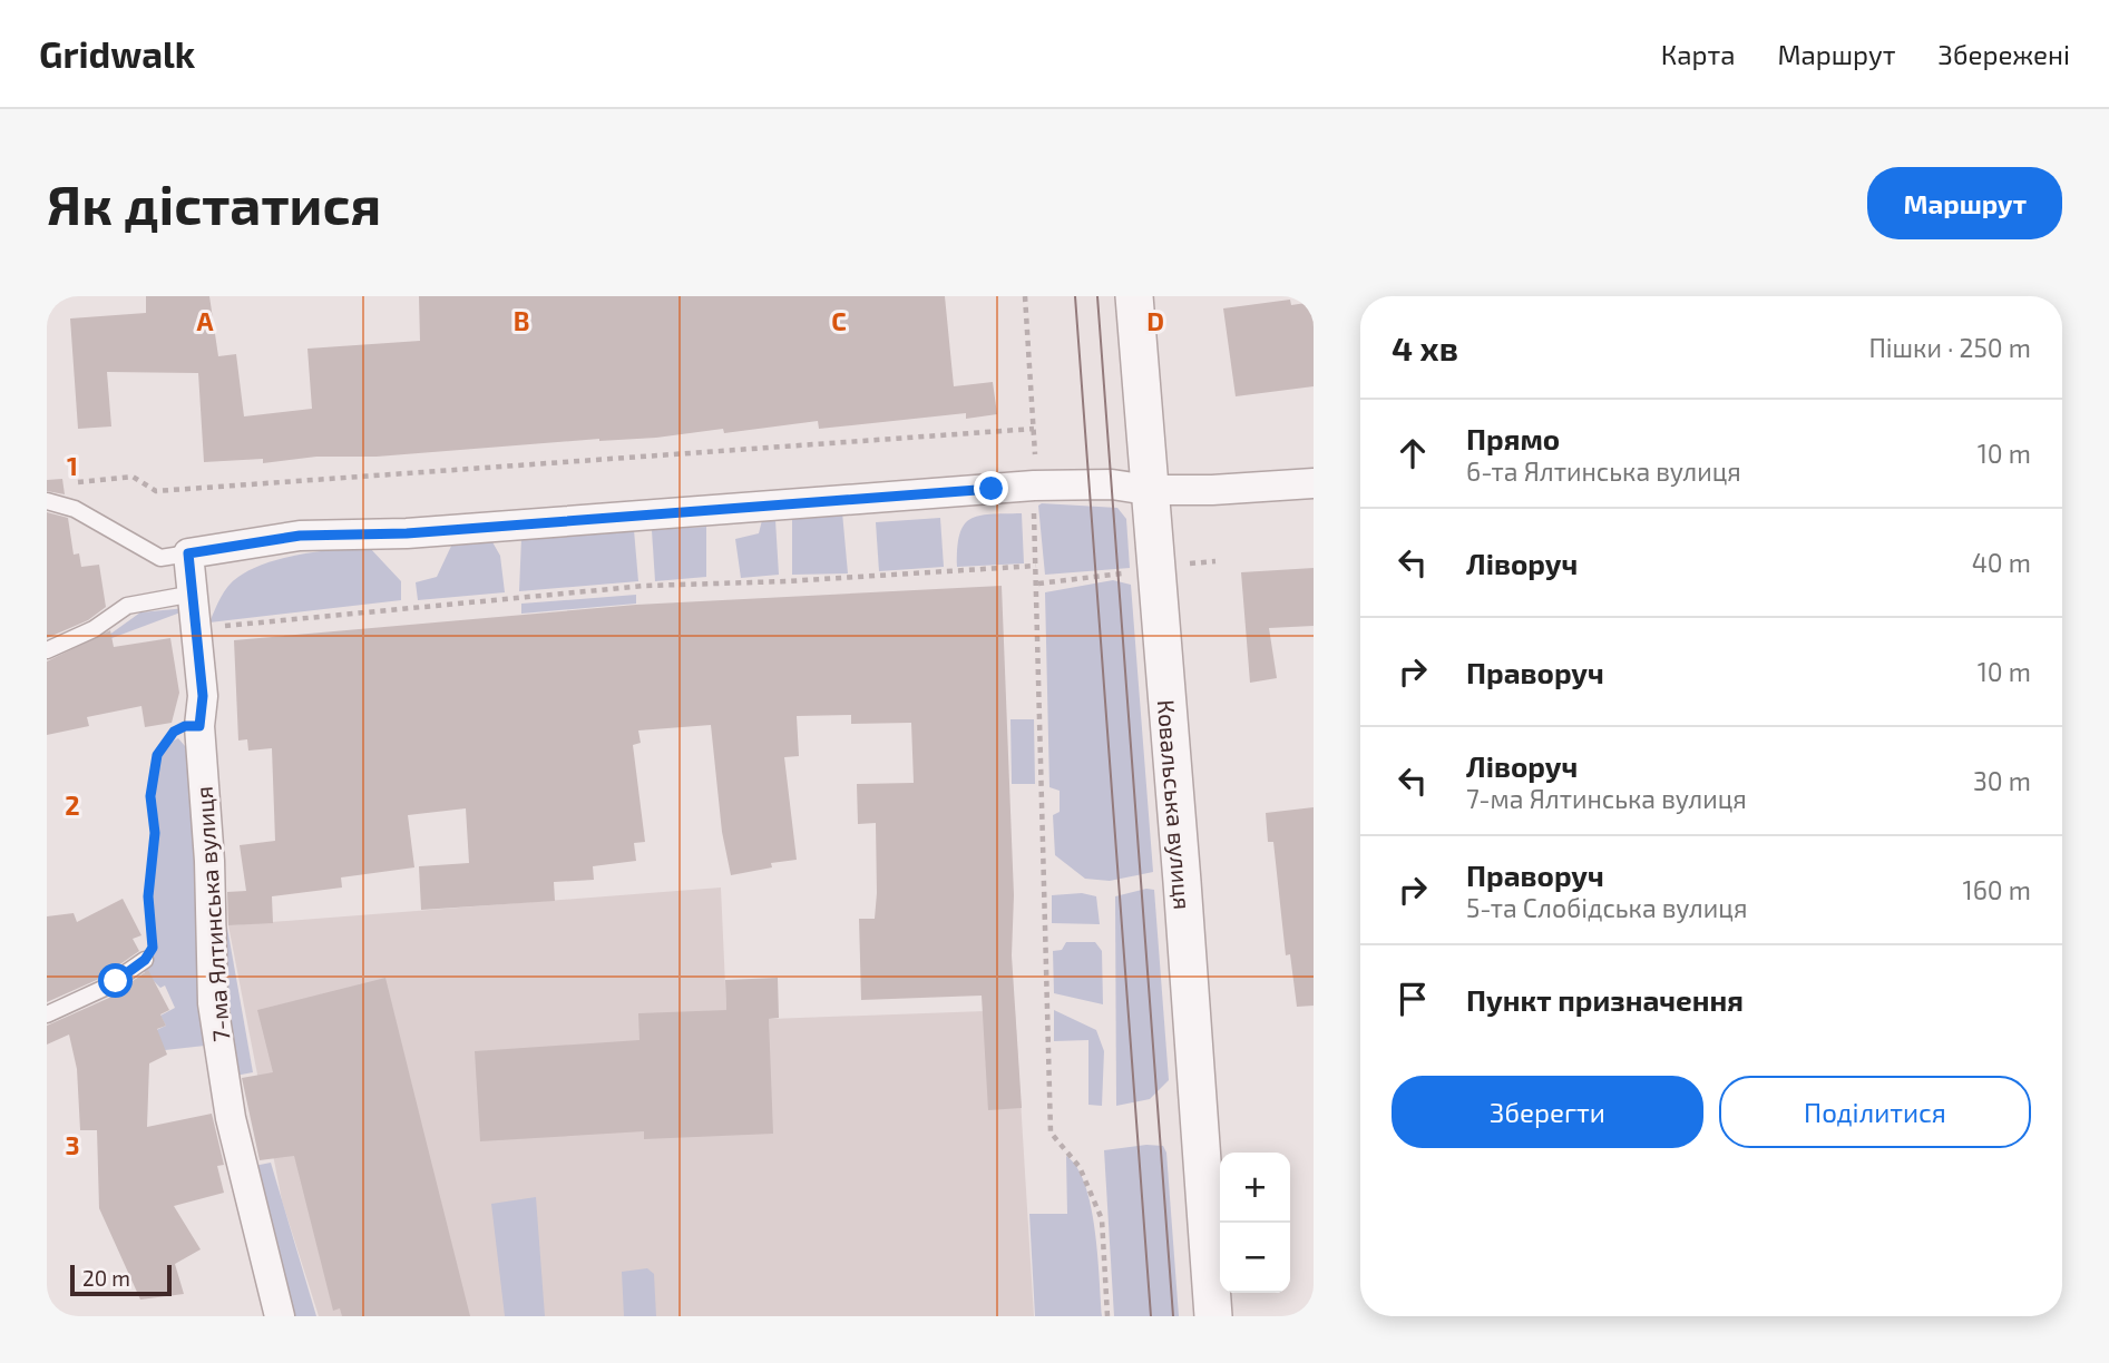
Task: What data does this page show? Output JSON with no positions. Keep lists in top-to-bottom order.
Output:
{
  "streets": {
    "street": ["Ковальська вулиця", "7-ма Ялтинська вулиця"]
  },
  "scale_bar": "20 m",
  "page": {
    "header": "Gridwalk",
    "nav": ["Карта", "Маршрут", "Збережені"],
    "buttons": [
      "Маршрут",
      ["Зберегти", "Поділитися"]
    ],
    "title": "Як дістатися",
    "heading": ["4 хв", "Пішки · 250 m"],
    "list": [
      ["Прямо", "6-та Ялтинська вулиця", "10 m"],
      ["Ліворуч", "40 m"],
      ["Праворуч", "10 m"],
      ["Ліворуч", "7-ма Ялтинська вулиця", "30 m"],
      ["Праворуч", "5-та Слобідська вулиця", "160 m"],
      "Пункт призначення"
    ],
    "map_buttons": ["+", "−"],
    "scale": "20 m"
  },
  "grid": {
    "columns": [
      "A",
      "B",
      "C",
      "D"
    ],
    "rows": ["1", "2", "3"]
  }
}
